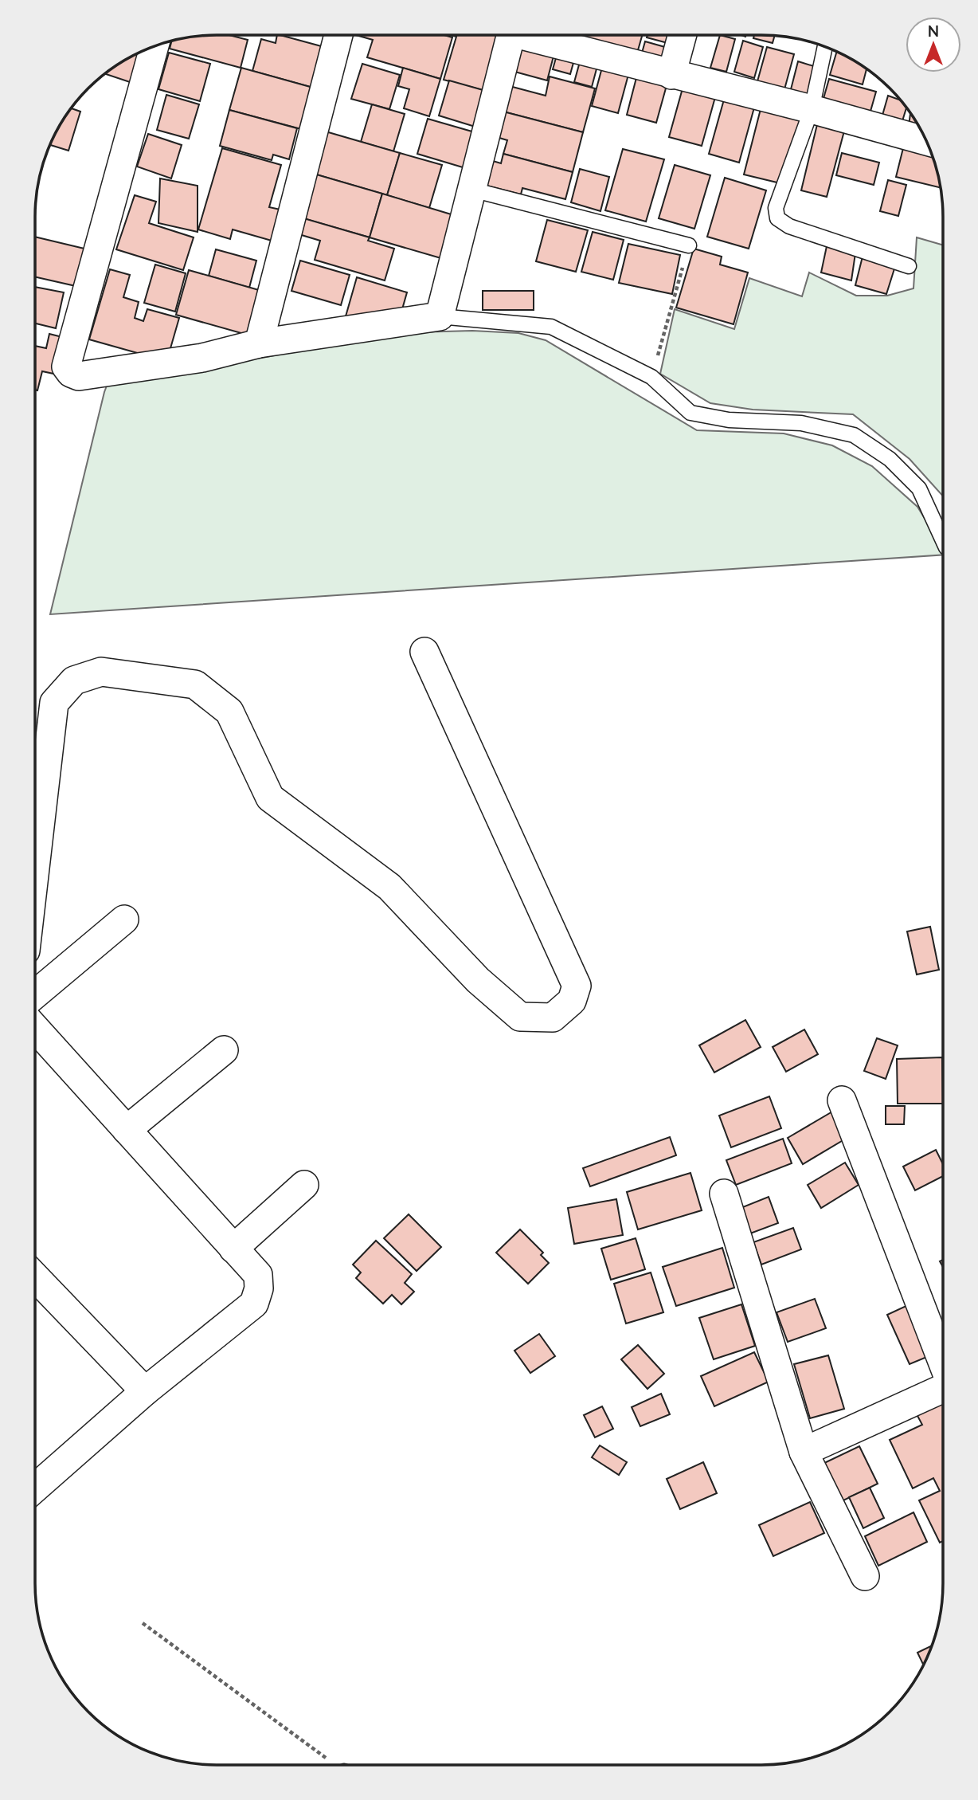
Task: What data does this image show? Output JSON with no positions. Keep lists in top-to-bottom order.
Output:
{
  "north": "top"
}
